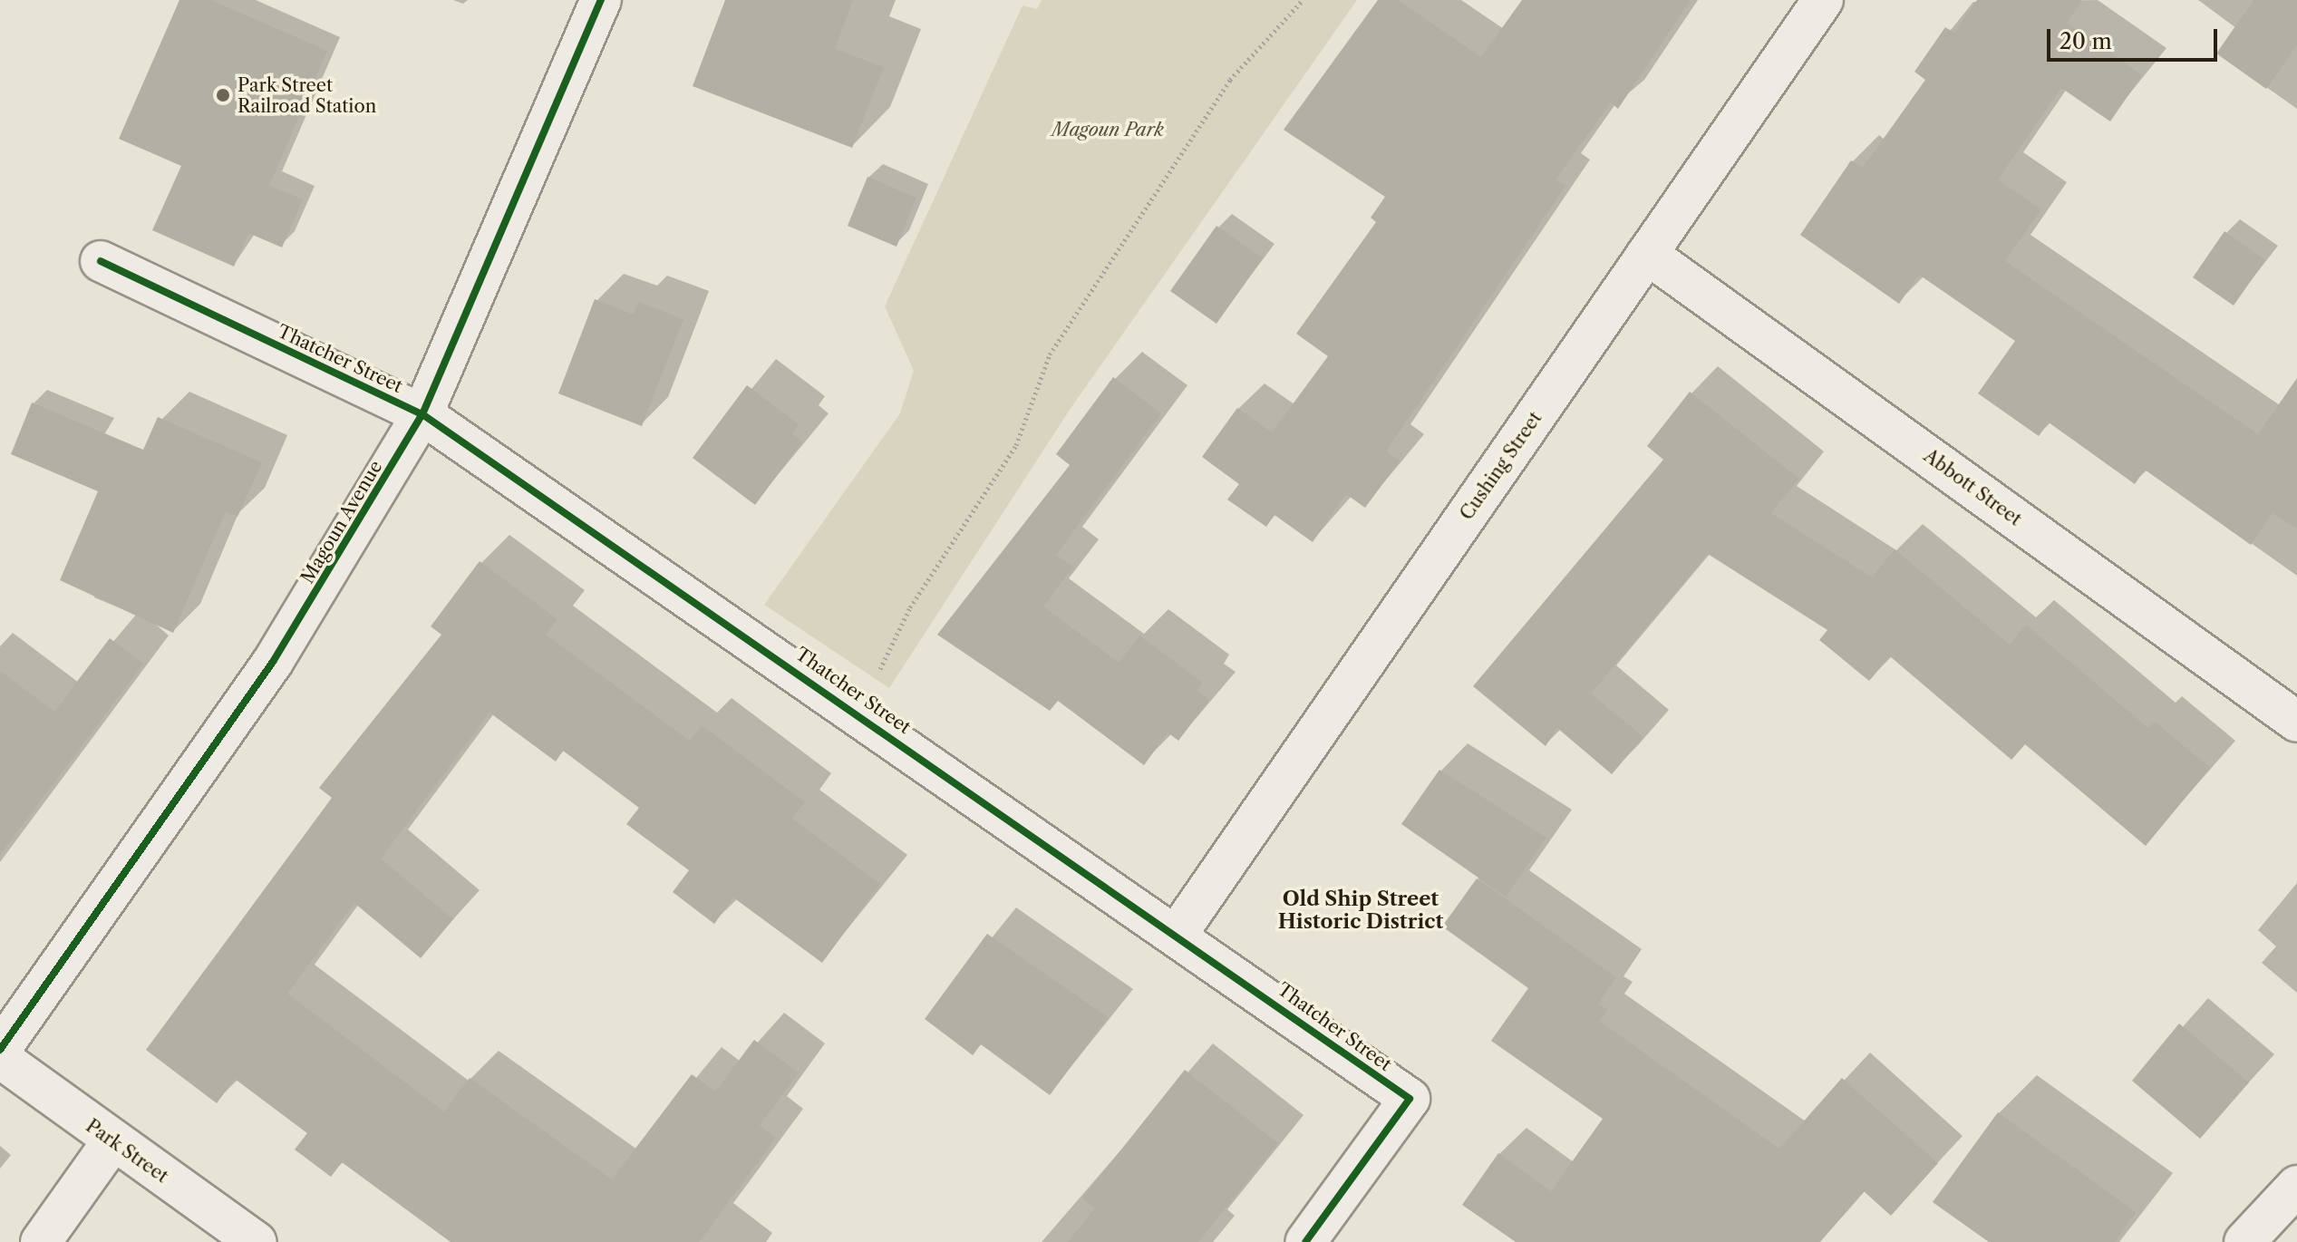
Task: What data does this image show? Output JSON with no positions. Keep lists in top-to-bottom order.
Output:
{
  "streets": {
    "street": [
      "Thatcher Street",
      "Cushing Street",
      "Abbott Street",
      "Magoun Avenue",
      "Park Street"
    ]
  },
  "crossings": [
    ["Thatcher Street", "Cushing Street"],
    ["Thatcher Street", "Magoun Avenue"],
    ["Cushing Street", "Abbott Street"]
  ],
  "districts": ["Old Ship Street Historic District"],
  "parks": ["Magoun Park"],
  "places": ["Park Street Railroad Station"],
  "scale_bar": "20 m"
}
